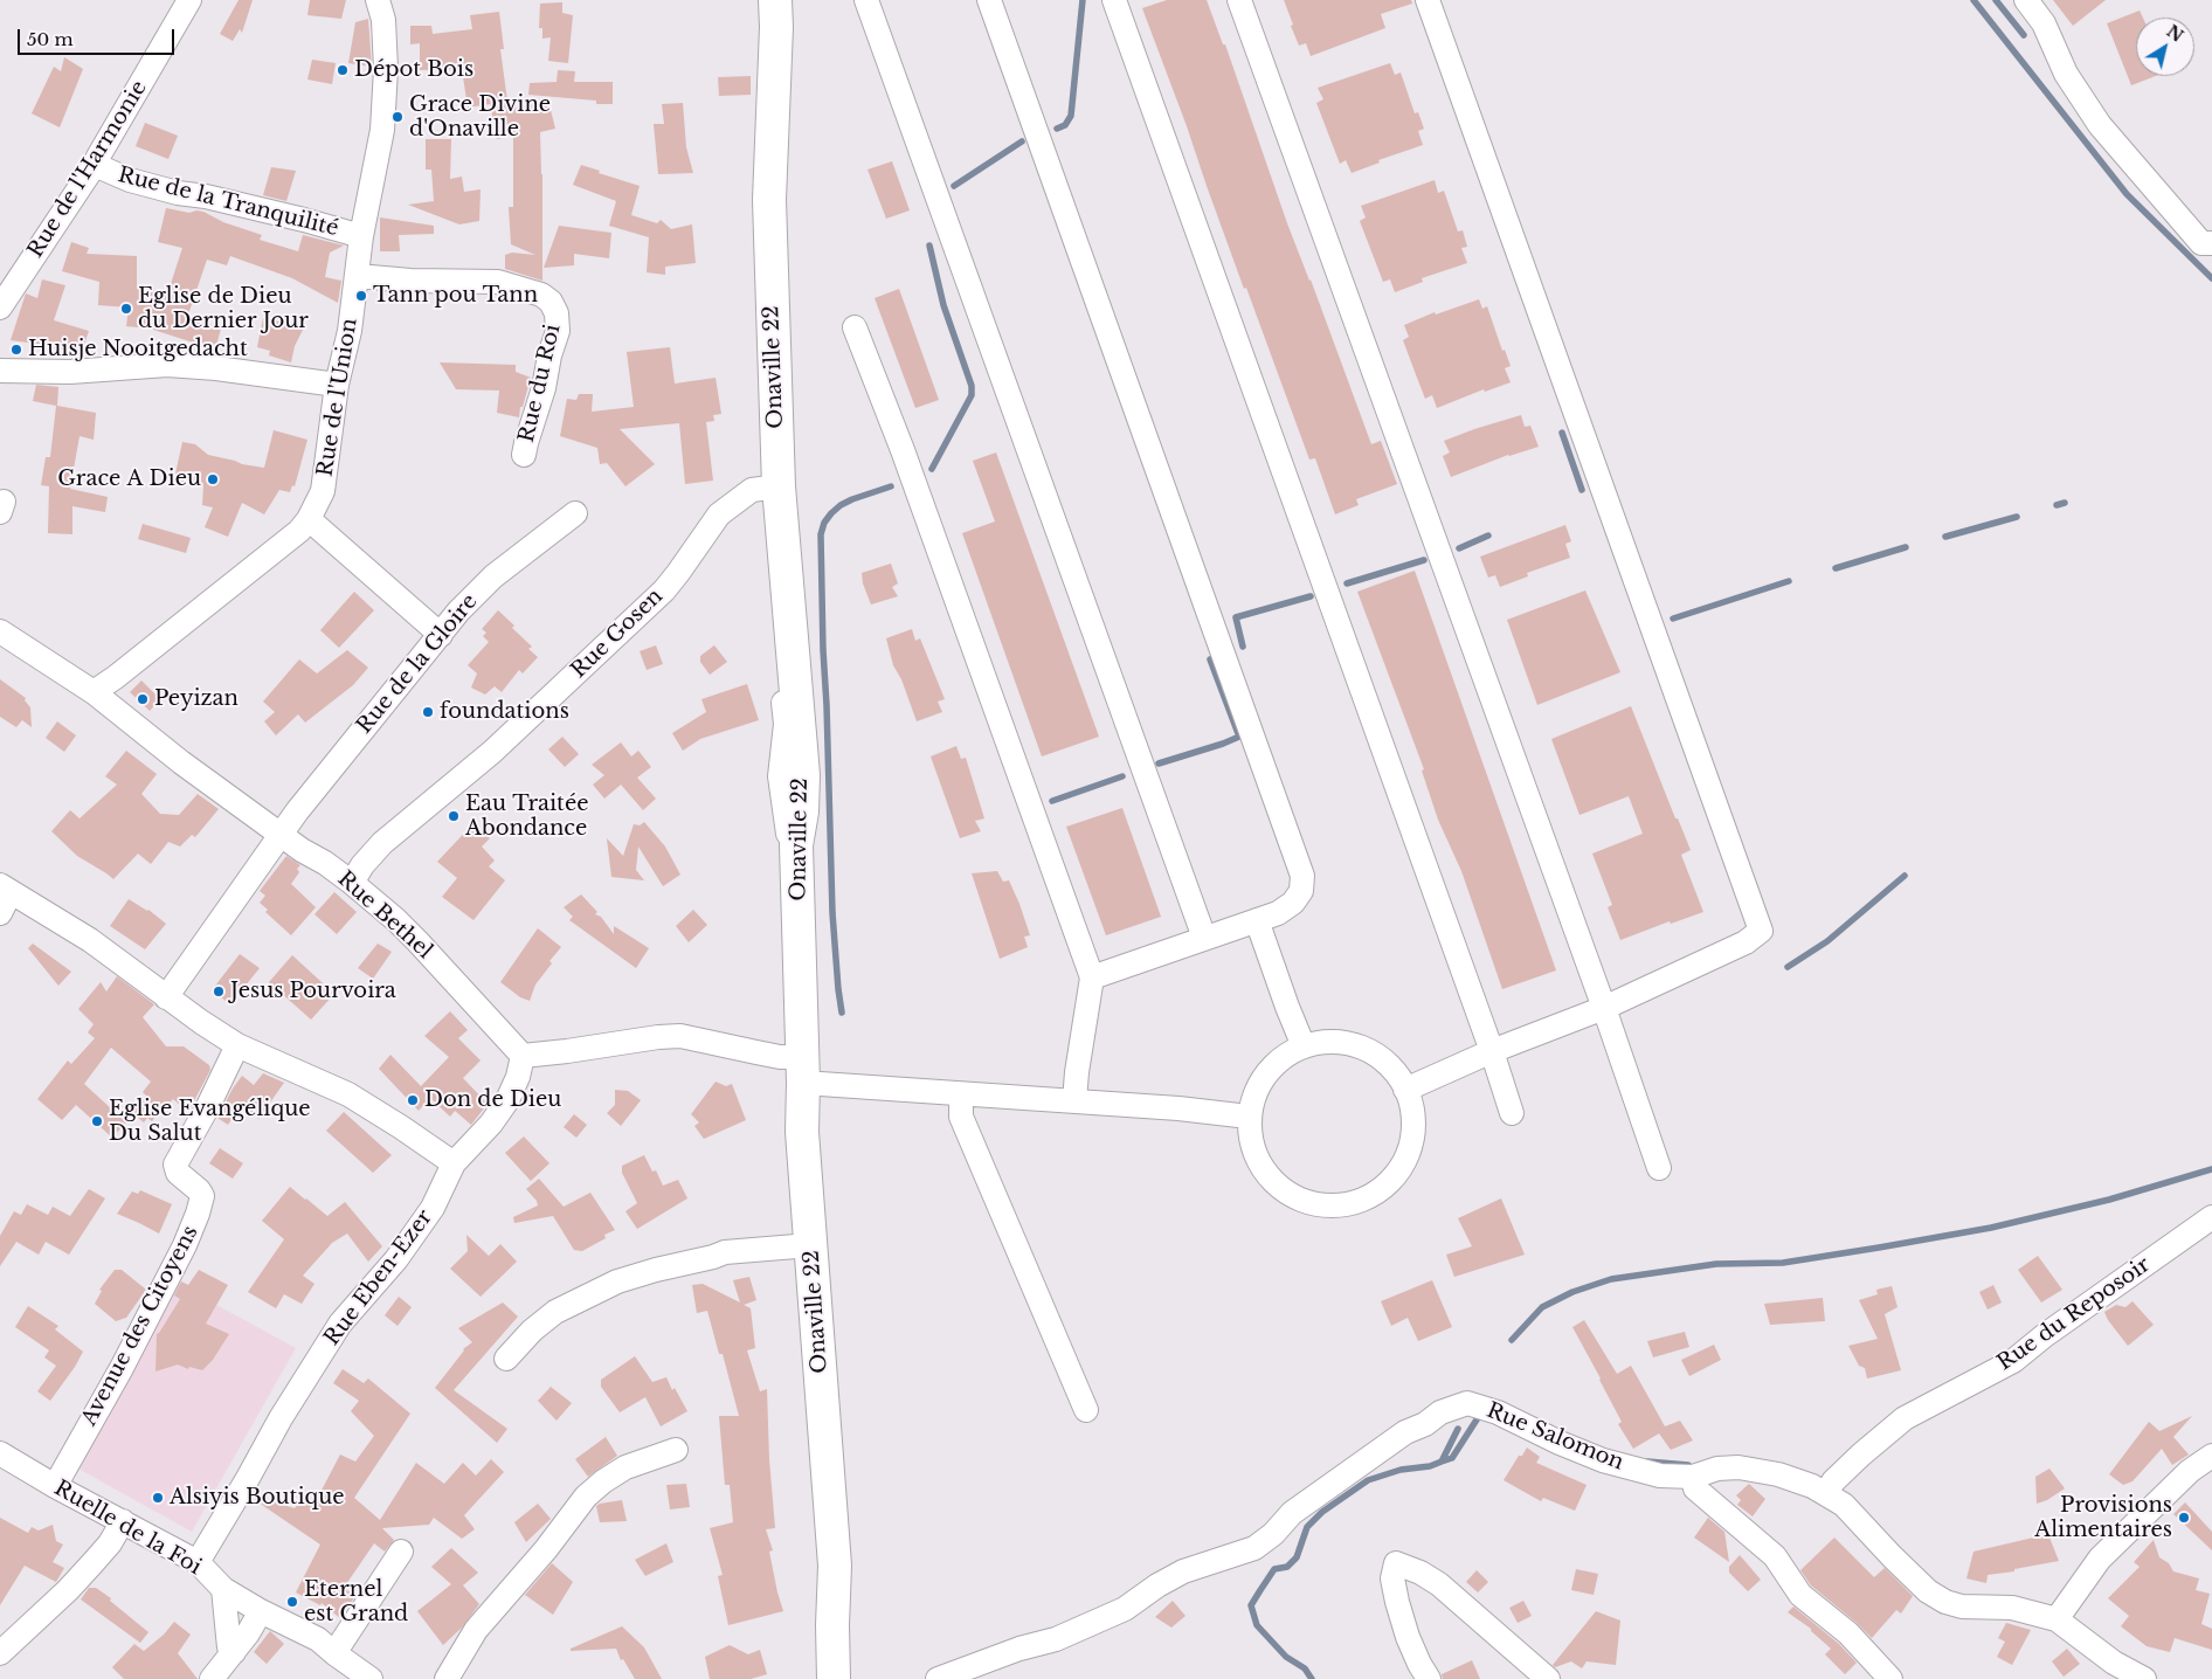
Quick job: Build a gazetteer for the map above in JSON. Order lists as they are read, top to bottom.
{
  "streets": {
    "street": [
      "Rue de l'Harmonie",
      "Rue de la Tranquilité",
      "Onaville 22",
      "Rue du Roi",
      "Rue de l'Union",
      "Rue Gosen",
      "Rue de la Gloire",
      "Rue Bethel",
      "Rue Eben-Ezer",
      "Rue du Reposoir",
      "Avenue des Citoyens",
      "Rue Salomon",
      "Ruelle de la Foi"
    ]
  },
  "crossings": [
    ["Rue de l'Harmonie", "Rue de la Tranquilité"],
    ["Rue de la Tranquilité", "Rue de l'Union"],
    ["Onaville 22", "Rue Gosen"],
    ["Rue du Roi", "Rue de l'Union"],
    ["Rue de l'Union", "Rue Bethel"],
    ["Rue Gosen", "Rue Bethel"],
    ["Rue de la Gloire", "Rue Bethel"],
    ["Rue Bethel", "Rue Eben-Ezer"],
    ["Rue Eben-Ezer", "Ruelle de la Foi"],
    ["Rue du Reposoir", "Rue Salomon"],
    ["Avenue des Citoyens", "Ruelle de la Foi"]
  ],
  "places": [
    "Dépot Bois",
    "Grace Divine d'Onaville",
    "Tann pou Tann",
    "Eglise de Dieu du Dernier Jour",
    "Huisje Nooitgedacht",
    "Grace A Dieu",
    "Peyizan",
    "foundations",
    "Eau Traitée Abondance",
    "Jesus Pourvoira",
    "Don de Dieu",
    "Eglise Evangélique Du Salut",
    "Alsiyis Boutique",
    "Provisions Alimentaires",
    "Eternel est Grand"
  ],
  "scale_bar": "50 m",
  "north": "top right"
}
